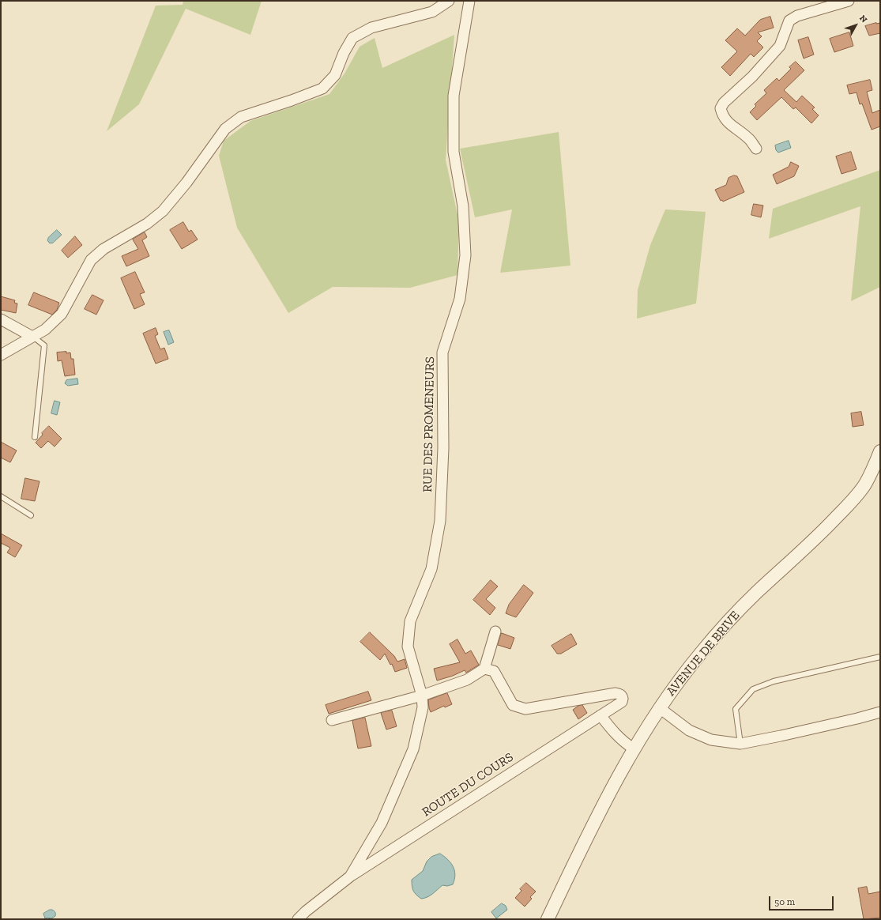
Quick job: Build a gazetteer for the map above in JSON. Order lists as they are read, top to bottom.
{
  "streets": {
    "street": ["RUE DES PROMENEURS", "AVENUE DE BRIVE", "ROUTE DU COURS"]
  },
  "crossings": [
    ["RUE DES PROMENEURS", "ROUTE DU COURS"]
  ],
  "scale_bar": "50 m",
  "north": "top right"
}
